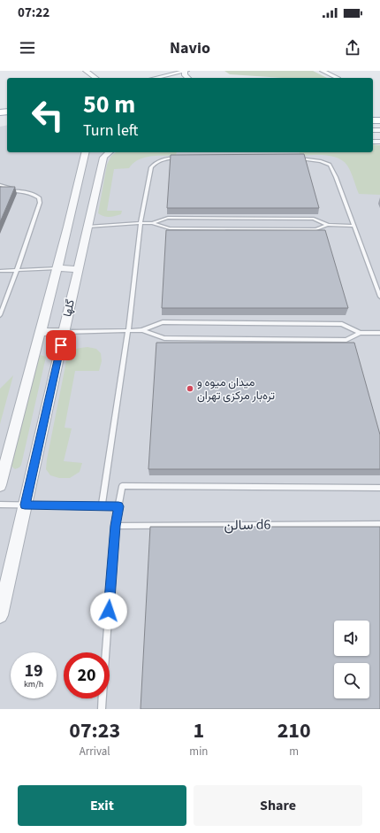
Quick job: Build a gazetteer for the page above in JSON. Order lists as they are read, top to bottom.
{
  "streets": {
    "street": ["گلها"],
    "lane": ["سالن d6"]
  },
  "places": ["میدان میوه و تره‌بار مرکزی تهران"],
  "page": {
    "status": "07:22",
    "header": "Navio",
    "turn": ["50 m", "Turn left"],
    "speed": "19 km/h",
    "limit": "20",
    "eta": [
      "07:23",
      "Arrival",
      "1",
      "min",
      "210",
      "m"
    ],
    "buttons": ["Exit", "Share"]
  }
}
